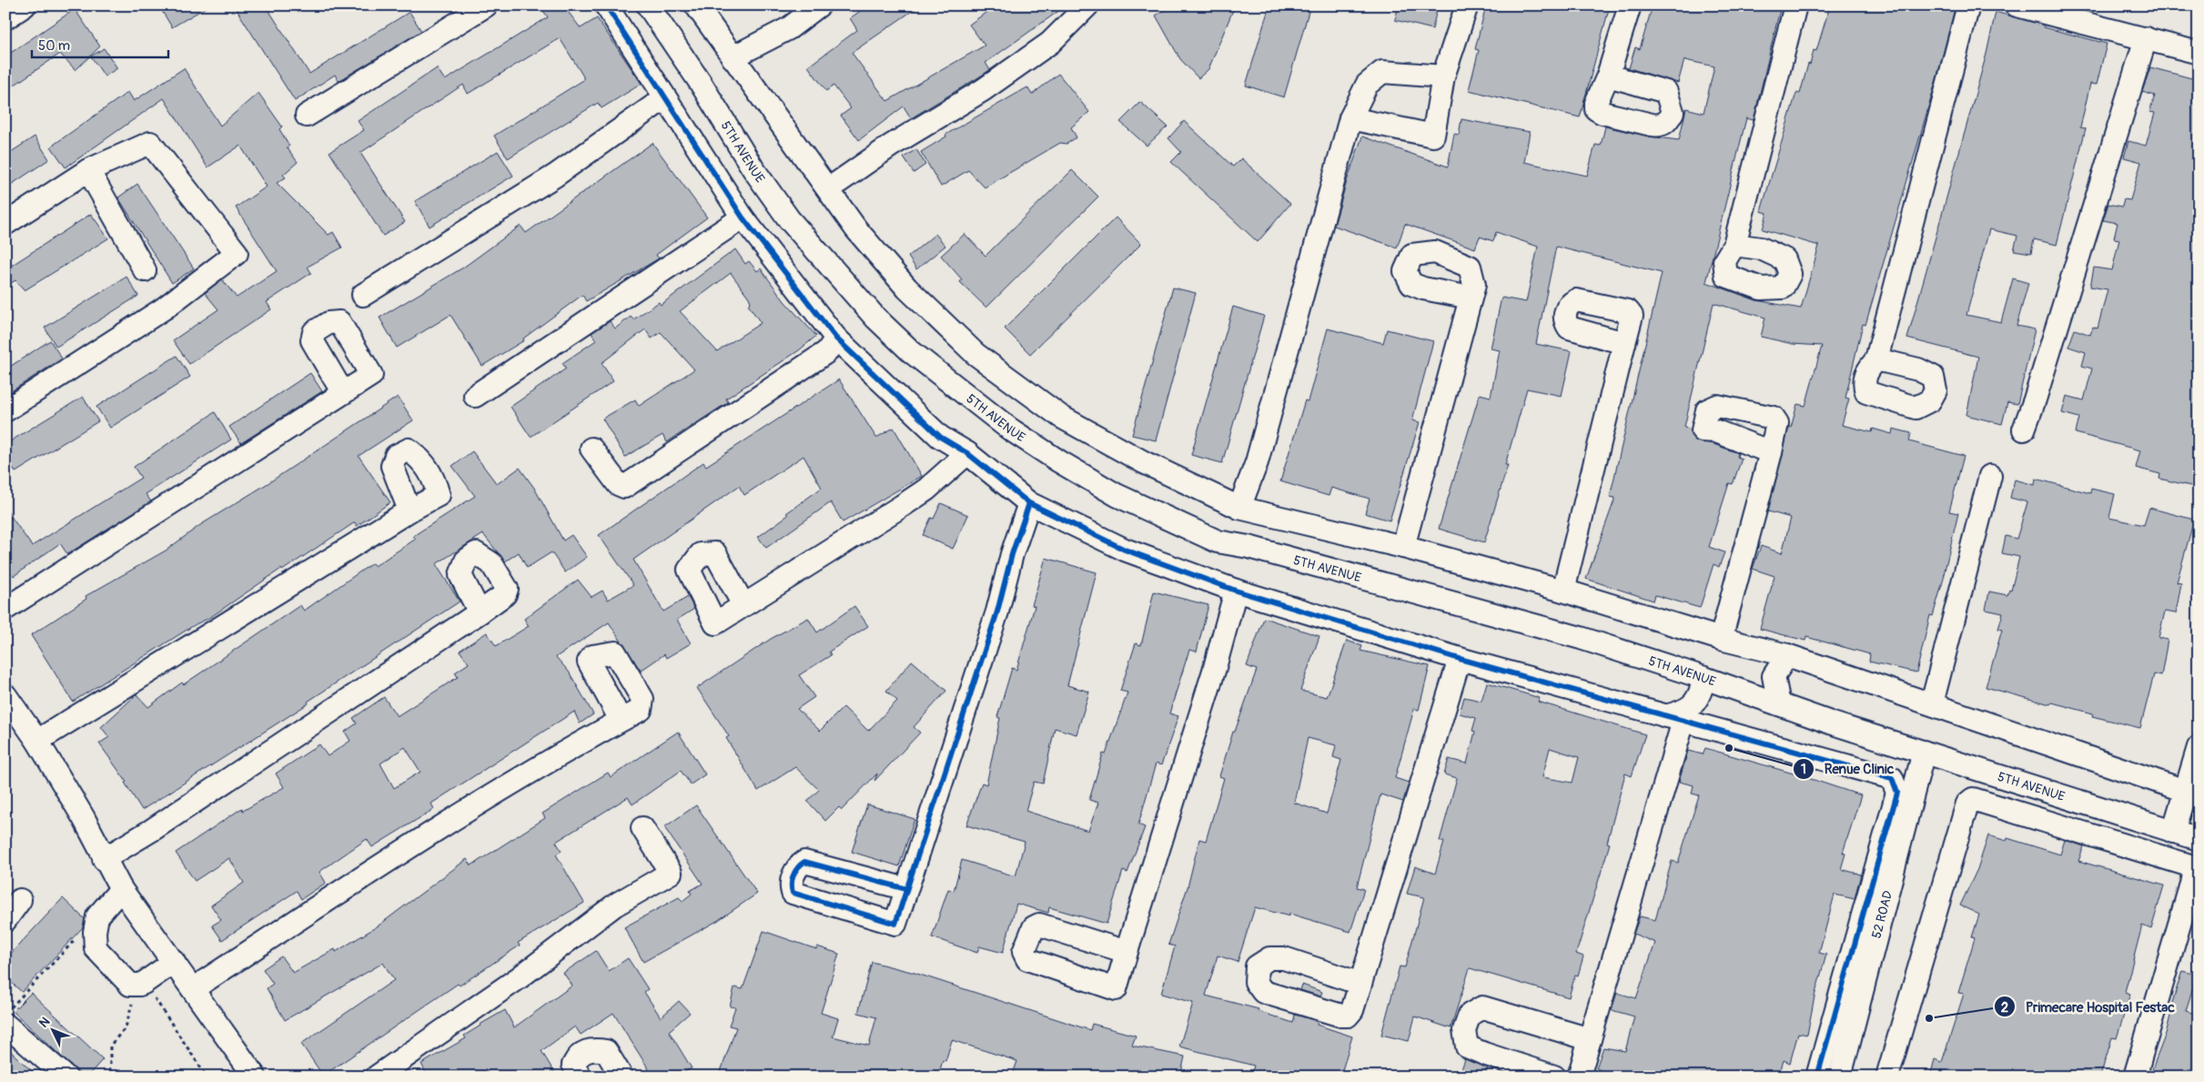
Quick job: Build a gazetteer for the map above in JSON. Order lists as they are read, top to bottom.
{
  "streets": {
    "street": ["5TH AVENUE", "52 ROAD"]
  },
  "crossings": [
    ["5TH AVENUE", "52 ROAD"]
  ],
  "places": ["Renue Clinic", "Primecare Hospital Festac"],
  "scale_bar": "50 m",
  "north": "top left"
}
